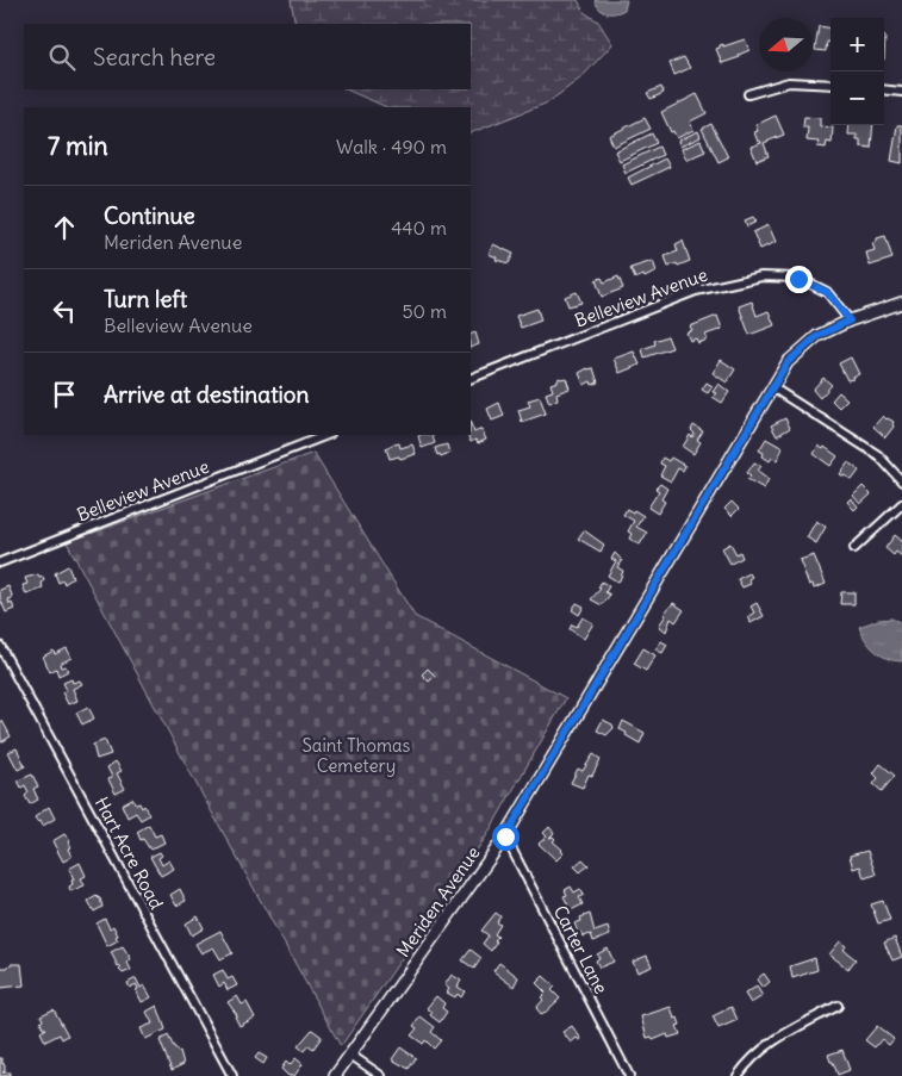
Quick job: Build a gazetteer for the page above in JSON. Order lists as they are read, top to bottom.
{
  "streets": {
    "main road": ["Meriden Avenue"],
    "street": ["Belleview Avenue", "Hart Acre Road", "Carter Lane"]
  },
  "crossings": [
    ["Belleview Avenue", "Meriden Avenue"],
    ["Meriden Avenue", "Carter Lane"]
  ],
  "parks": ["Saint Thomas Cemetery"],
  "north": "left",
  "page": {
    "map_buttons": ["+", "−"],
    "search": "Search here",
    "heading": ["7 min", "Walk · 490 m"],
    "list": [
      ["Continue", "Meriden Avenue", "440 m"],
      ["Turn left", "Belleview Avenue", "50 m"],
      "Arrive at destination"
    ]
  }
}
